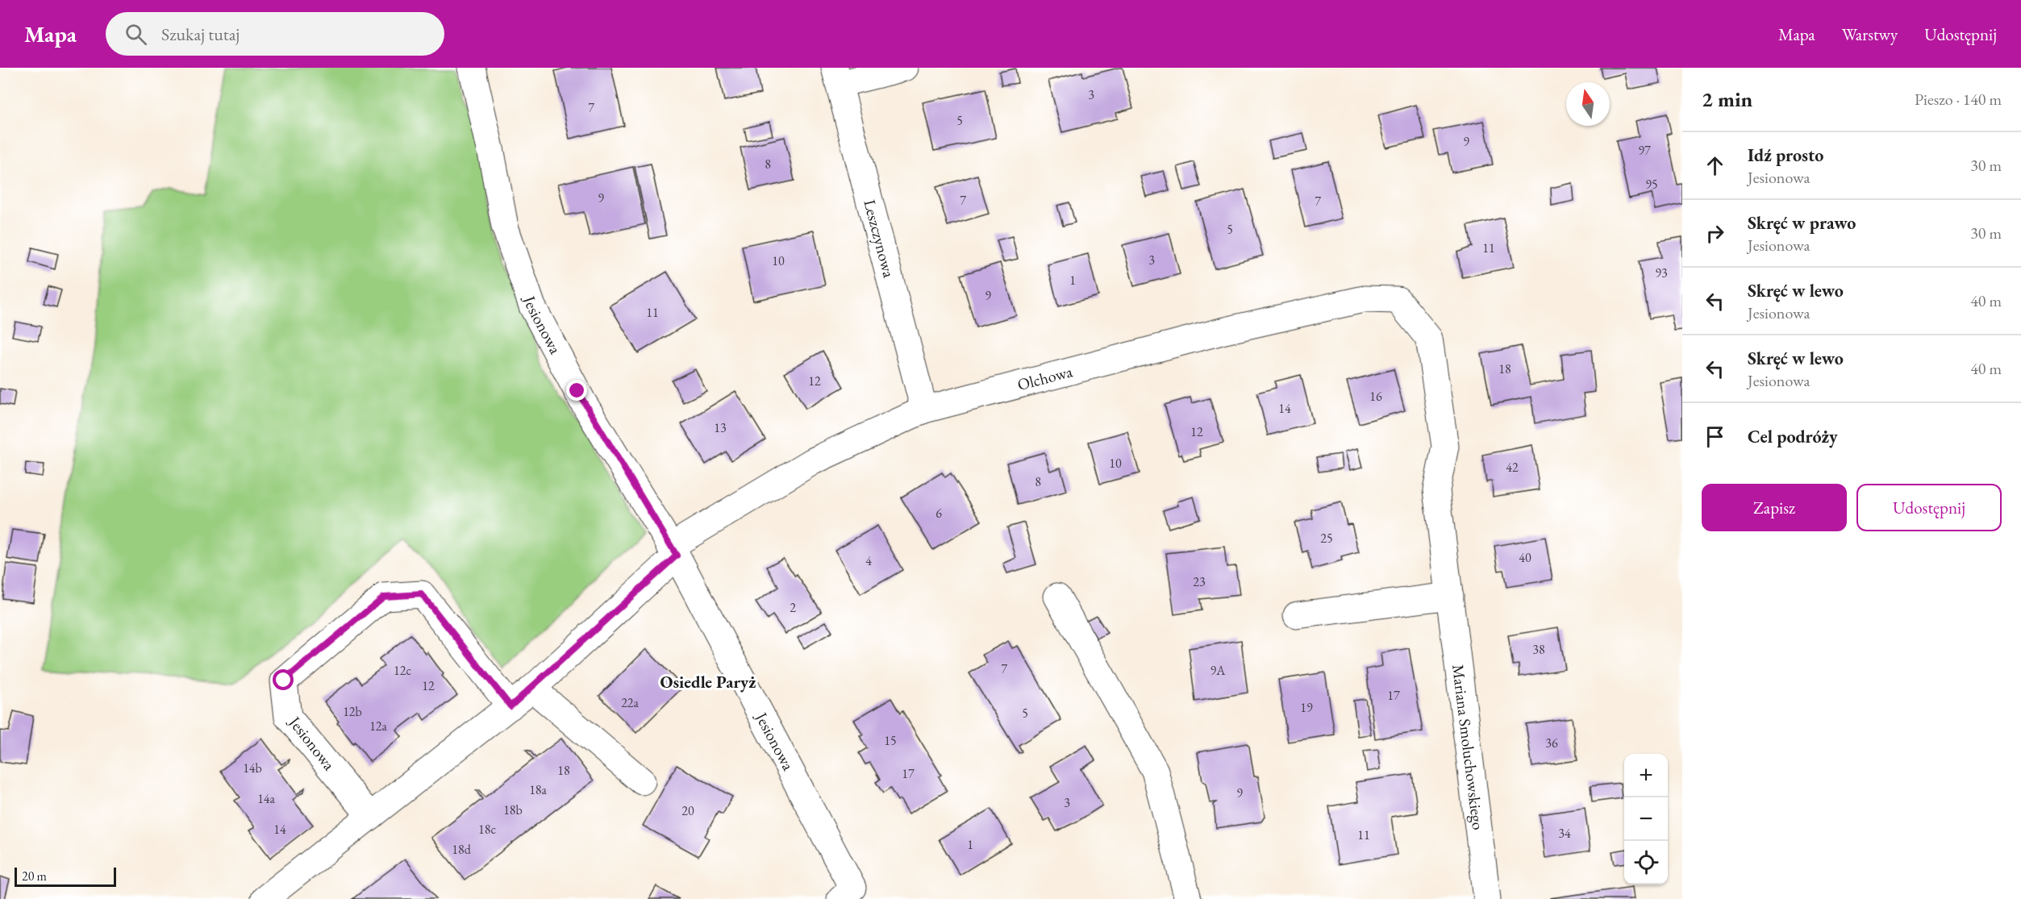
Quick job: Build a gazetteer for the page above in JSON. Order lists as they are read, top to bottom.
{
  "streets": {
    "street": [
      "Leszczynowa",
      "Jesionowa",
      "Olchowa",
      "Mariana Smoluchowskiego"
    ]
  },
  "crossings": [
    ["Leszczynowa", "Olchowa"],
    ["Jesionowa", "Olchowa"],
    ["Olchowa", "Mariana Smoluchowskiego"]
  ],
  "districts": ["Osiedle Paryż"],
  "house_numbers": [
    "3",
    "7",
    "5",
    "9",
    "97",
    "8",
    "95",
    "9",
    "7",
    "7",
    "5",
    "11",
    "3",
    "10",
    "93",
    "1",
    "9",
    "11",
    "18",
    "12",
    "16",
    "14",
    "13",
    "12",
    "10",
    "42",
    "8",
    "6",
    "25",
    "40",
    "4",
    "23",
    "2",
    "38",
    "7",
    "12c",
    "9A",
    "12",
    "17",
    "22a",
    "19",
    "12b",
    "5",
    "12a",
    "15",
    "36",
    "14b",
    "18",
    "17",
    "18a",
    "9",
    "14a",
    "3",
    "18b",
    "20",
    "14",
    "18c",
    "34",
    "11",
    "1",
    "18d"
  ],
  "scale_bar": "20 m",
  "north": "top",
  "page": {
    "header": "Mapa",
    "search": "Szukaj tutaj",
    "nav": ["Mapa", "Warstwy", "Udostępnij"],
    "heading": ["2 min", "Pieszo · 140 m"],
    "list": [
      ["Idź prosto", "Jesionowa", "30 m"],
      ["Skręć w prawo", "Jesionowa", "30 m"],
      ["Skręć w lewo", "Jesionowa", "40 m"],
      ["Skręć w lewo", "Jesionowa", "40 m"],
      "Cel podróży"
    ],
    "buttons": ["Zapisz", "Udostępnij"],
    "map_buttons": ["+", "−"],
    "scale": "20 m"
  }
}
